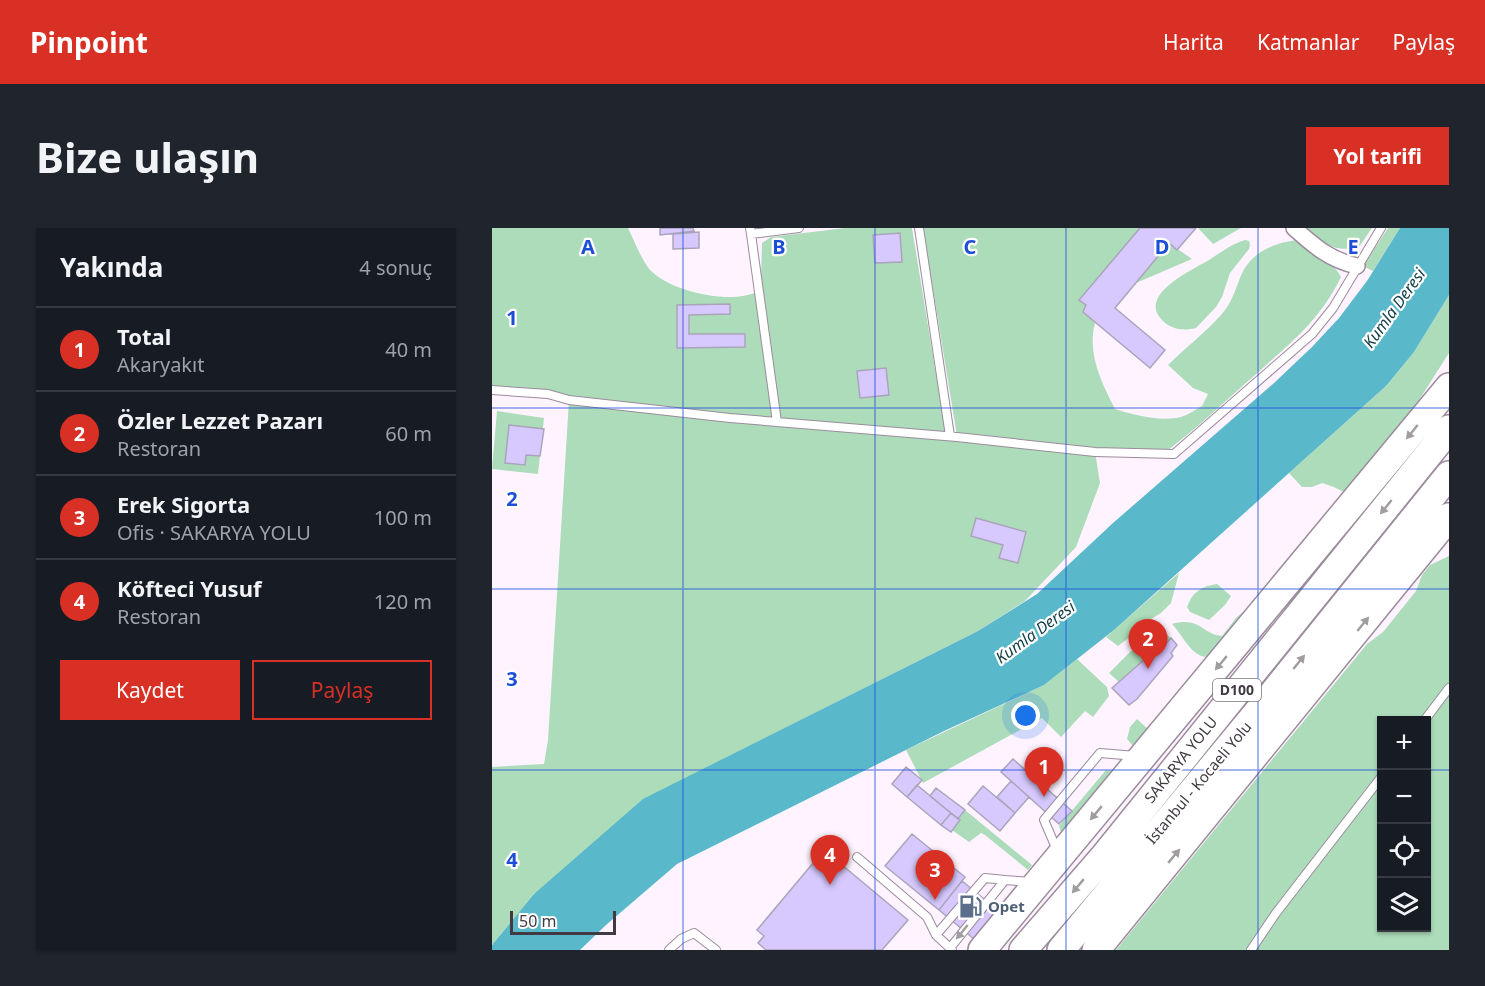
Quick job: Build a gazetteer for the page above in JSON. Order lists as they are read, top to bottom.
{
  "streets": {
    "highway": ["D100", "SAKARYA YOLU", "İstanbul - Kocaeli Yolu"]
  },
  "water": ["Kumla Deresi"],
  "places": {
    "fuel station": ["Opet"]
  },
  "scale_bar": "50 m",
  "page": {
    "header": "Pinpoint",
    "nav": ["Harita", "Katmanlar", "Paylaş"],
    "buttons": [
      "Yol tarifi",
      ["Kaydet", "Paylaş"]
    ],
    "title": "Bize ulaşın",
    "heading": ["Yakında", "4 sonuç"],
    "list": [
      {
        "mark": "1",
        "name": "Total",
        "note": "Akaryakıt",
        "value": "40 m"
      },
      {
        "mark": "2",
        "name": "Özler Lezzet Pazarı",
        "note": "Restoran",
        "value": "60 m"
      },
      {
        "mark": "3",
        "name": "Erek Sigorta",
        "note": "Ofis · SAKARYA YOLU",
        "value": "100 m"
      },
      {
        "mark": "4",
        "name": "Köfteci Yusuf",
        "note": "Restoran",
        "value": "120 m"
      }
    ],
    "pins": [
      "2",
      "1",
      "4",
      "3"
    ],
    "map_buttons": ["+", "−"],
    "scale": "50 m"
  },
  "grid": {
    "columns": [
      "A",
      "B",
      "C",
      "D",
      "E"
    ],
    "rows": [
      "1",
      "2",
      "3",
      "4"
    ]
  }
}
